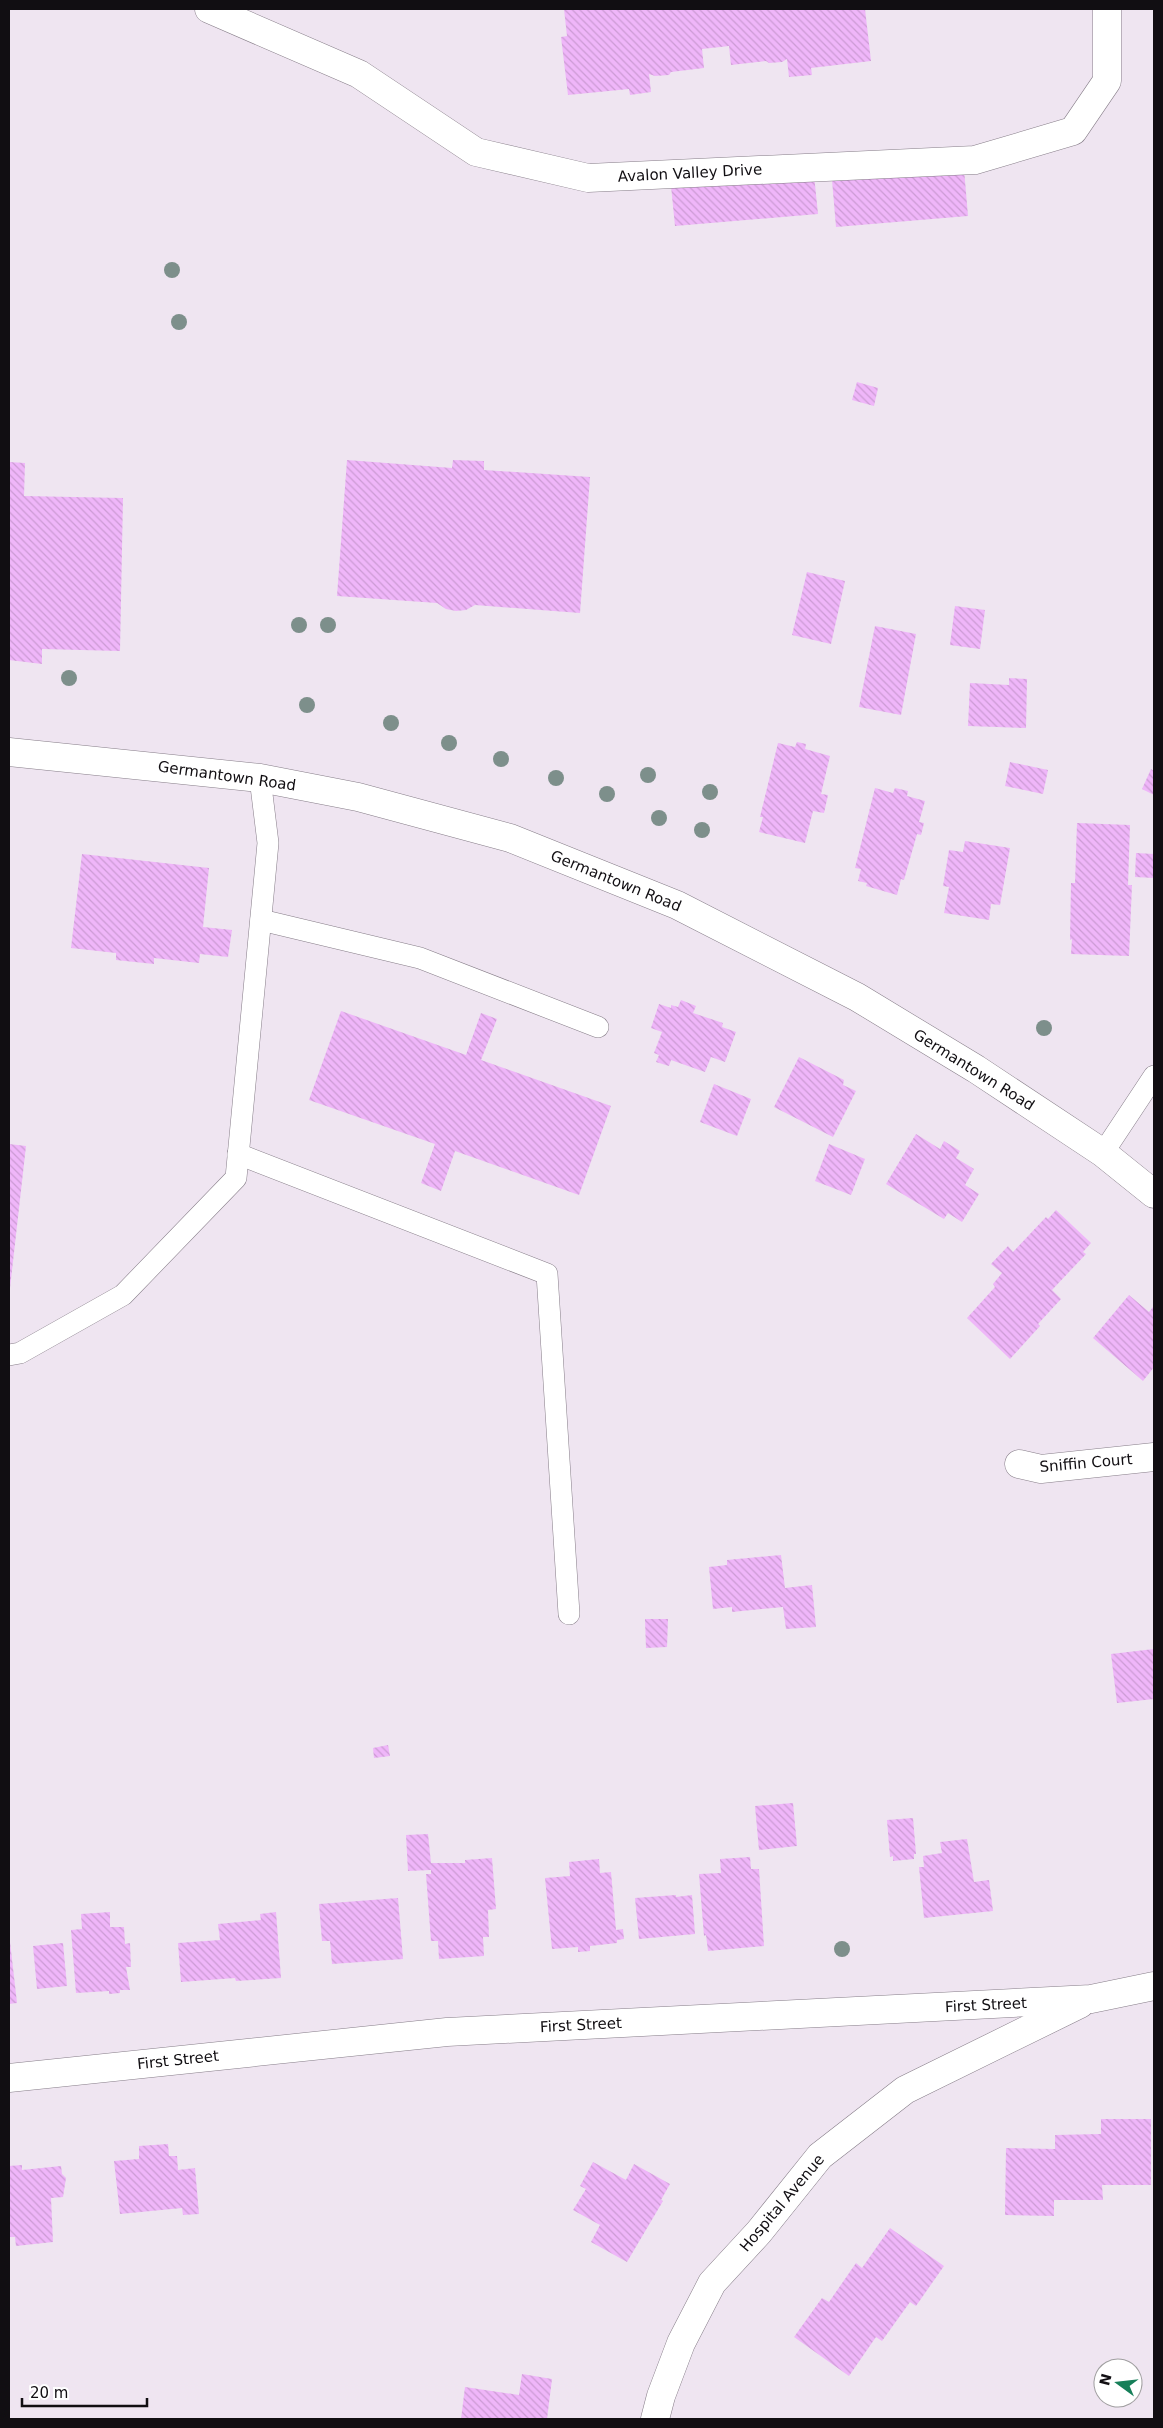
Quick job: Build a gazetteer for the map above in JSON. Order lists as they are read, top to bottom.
{
  "streets": {
    "street": [
      "Avalon Valley Drive",
      "Germantown Road",
      "Sniffin Court",
      "First Street",
      "Hospital Avenue"
    ]
  },
  "crossings": [
    ["First Street", "Hospital Avenue"]
  ],
  "scale_bar": "20 m",
  "north": "left"
}
